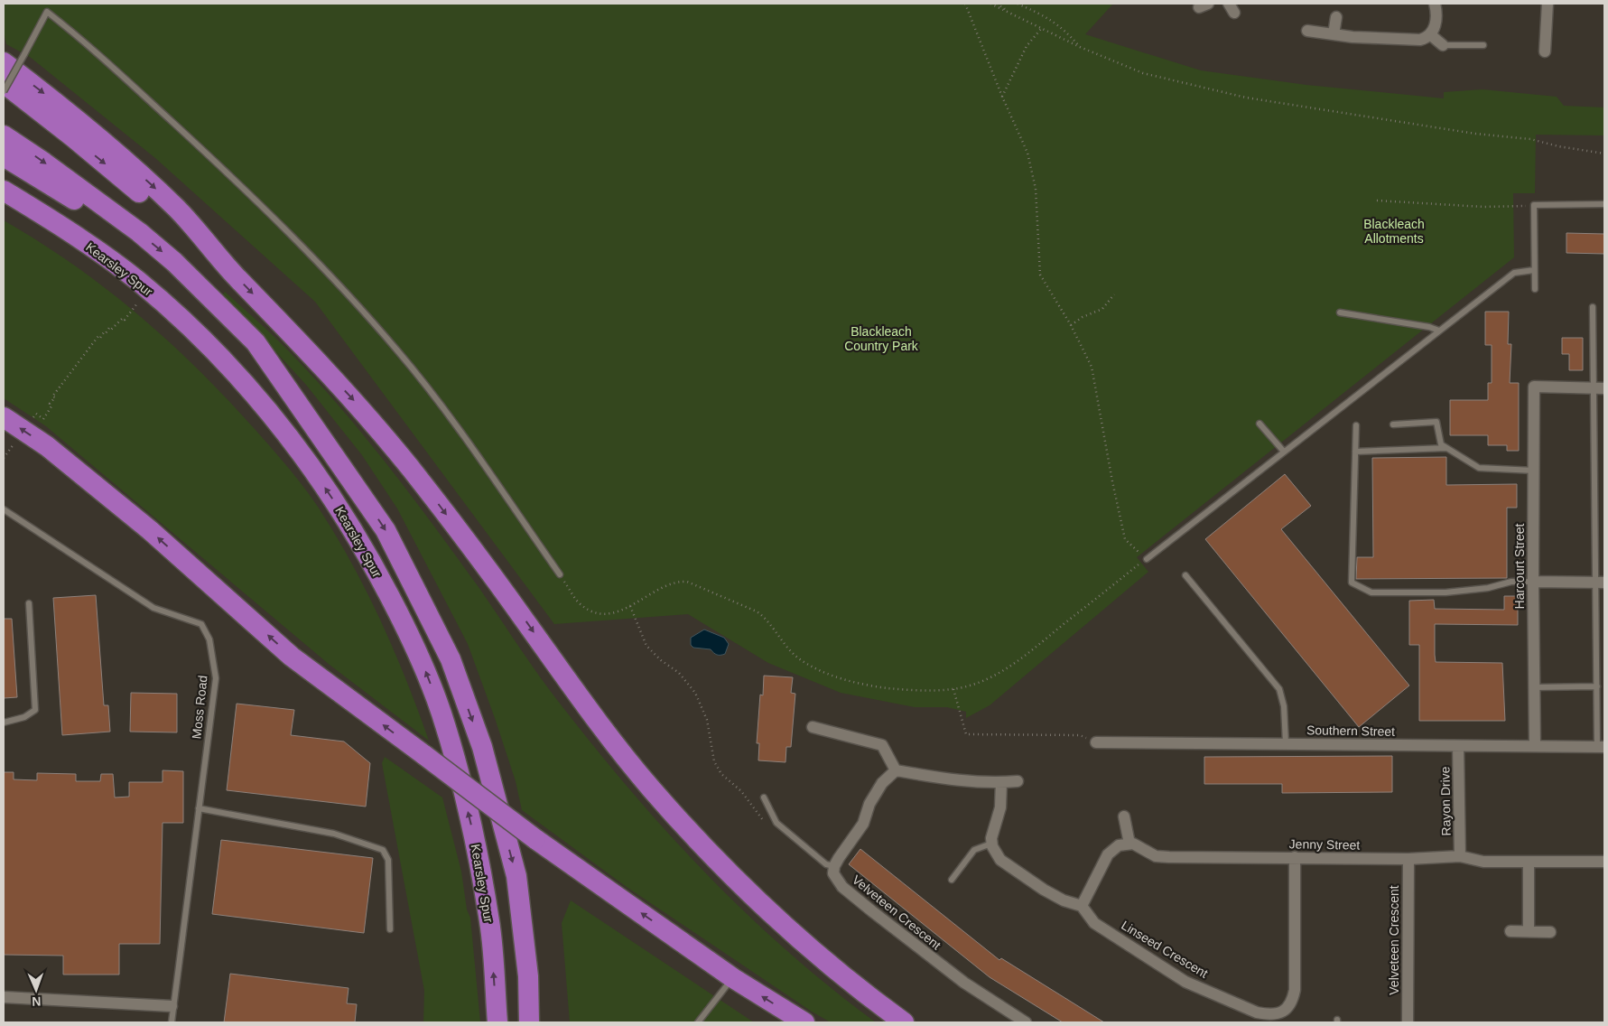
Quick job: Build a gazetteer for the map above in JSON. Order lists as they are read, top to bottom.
{
  "streets": {
    "highway": ["Kearsley Spur"],
    "street": [
      "Harcourt Street",
      "Southern Street",
      "Rayon Drive",
      "Jenny Street",
      "Velveteen Crescent",
      "Linseed Crescent"
    ],
    "lane": ["Moss Road"]
  },
  "crossings": [
    ["Harcourt Street", "Southern Street"],
    ["Southern Street", "Rayon Drive"],
    ["Rayon Drive", "Jenny Street"],
    ["Jenny Street", "Velveteen Crescent"],
    ["Jenny Street", "Linseed Crescent"]
  ],
  "parks": ["Blackleach Allotments", "Blackleach Country Park"],
  "north": "bottom"
}
